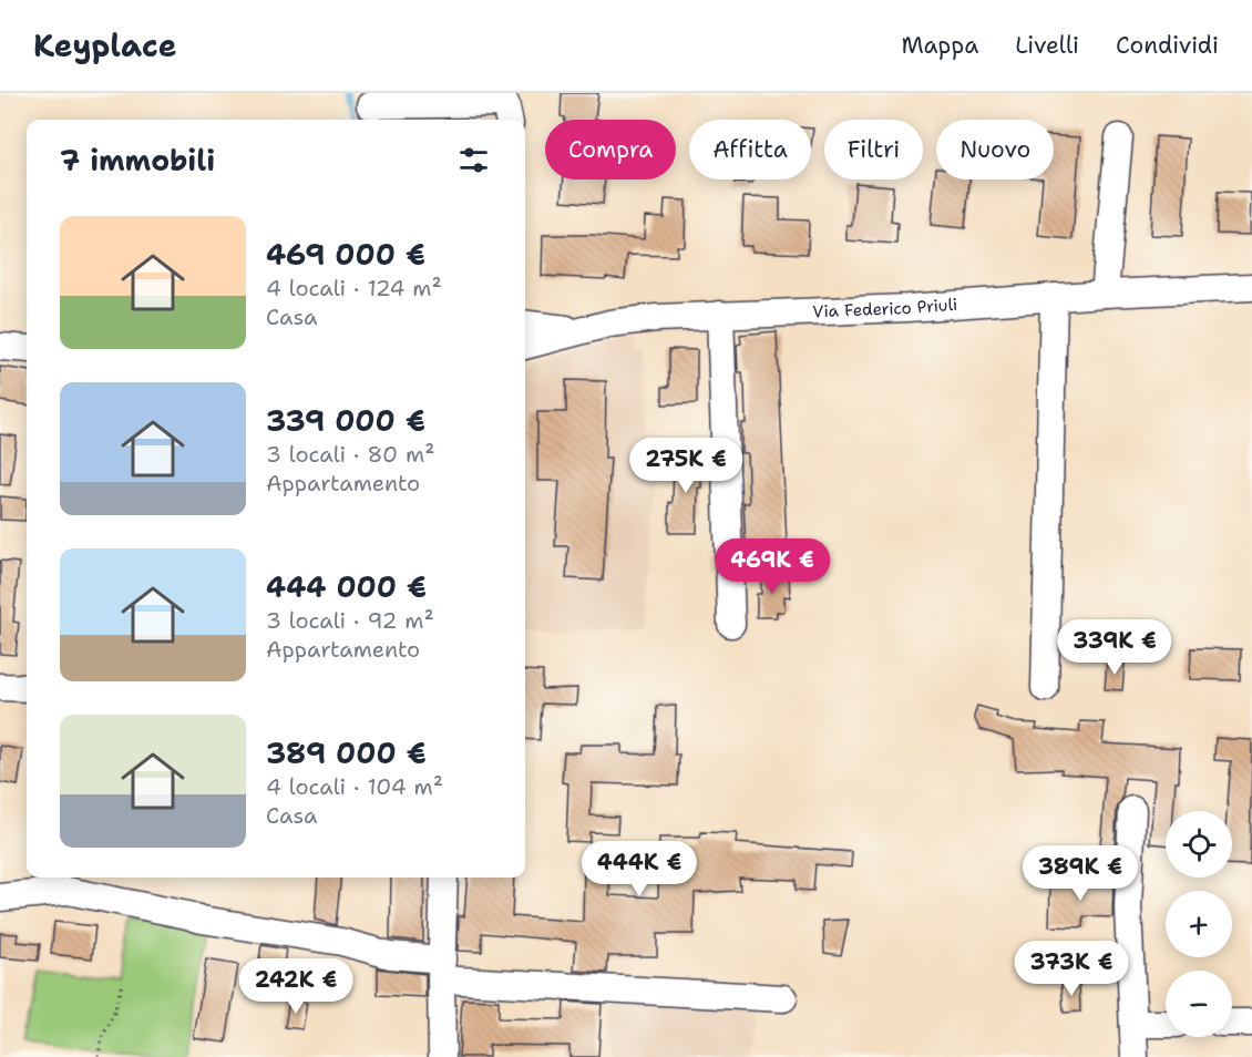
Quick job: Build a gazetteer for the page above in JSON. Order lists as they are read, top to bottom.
{
  "streets": {
    "street": ["Via Federico Priuli"]
  },
  "page": {
    "header": "Keyplace",
    "nav": ["Mappa", "Livelli", "Condividi"],
    "chip": [
      "Compra",
      "Affitta",
      "Filtri",
      "Nuovo"
    ],
    "heading": "7 immobili",
    "list": [
      {
        "name": "469 000 €",
        "note": "4 locali · 124 m² · Casa"
      },
      {
        "name": "339 000 €",
        "note": "3 locali · 80 m² · Appartamento"
      },
      {
        "name": "444 000 €",
        "note": "3 locali · 92 m² · Appartamento"
      },
      {
        "name": "389 000 €",
        "note": "4 locali · 104 m² · Casa"
      }
    ],
    "price": [
      "275K €",
      "469K €",
      "339K €",
      "444K €",
      "389K €",
      "373K €",
      "242K €"
    ],
    "map_buttons": ["+", "−"]
  }
}
